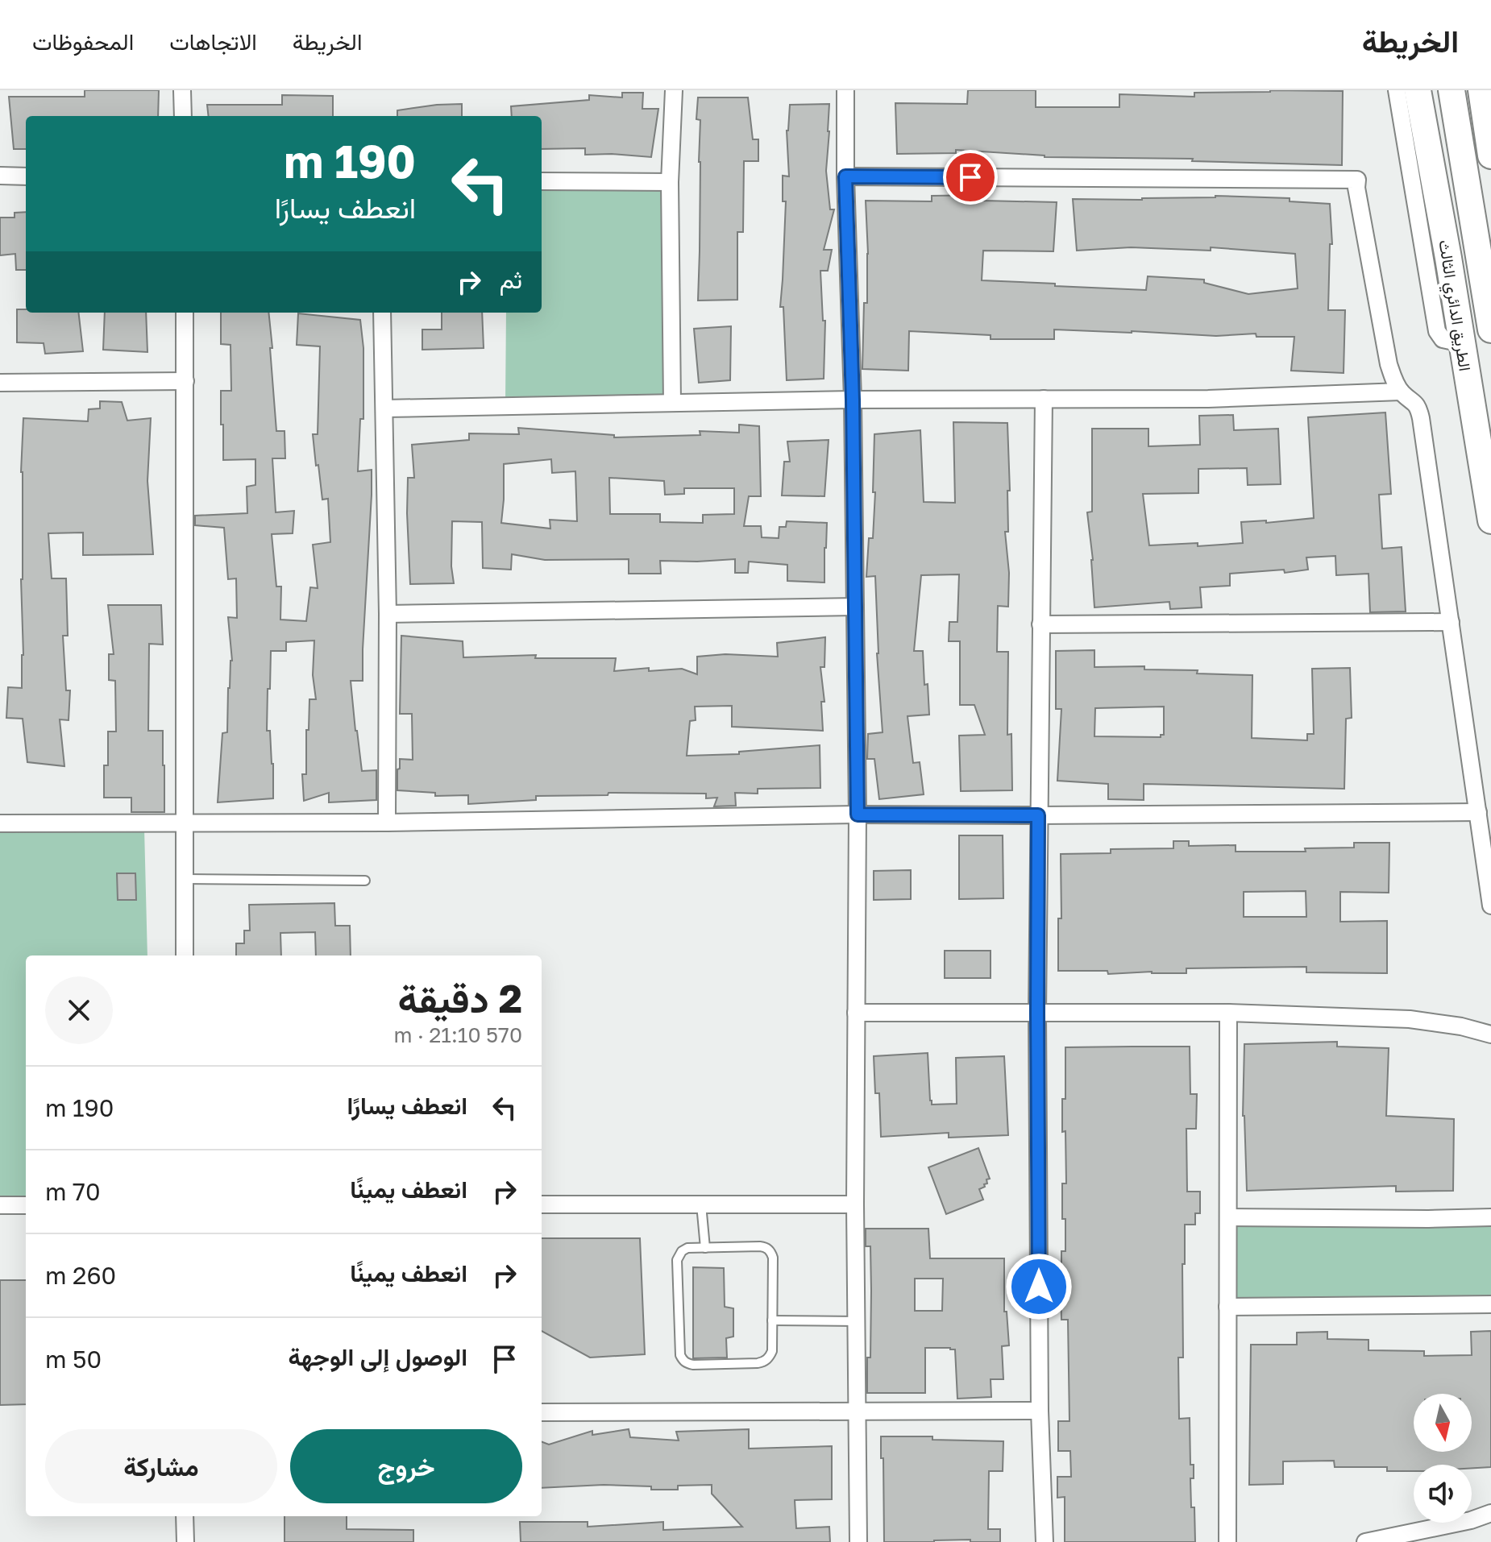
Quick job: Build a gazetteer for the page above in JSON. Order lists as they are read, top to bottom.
{
  "streets": {
    "highway": ["الطريق الدائري الثالث"]
  },
  "north": "bottom",
  "page": {
    "header": "الخريطة",
    "nav": ["الخريطة", "الاتجاهات", "المحفوظات"],
    "turn": ["190 m", "انعطف يسارًا"],
    "then": "ثم",
    "heading": ["2 دقيقة", "570 m · 21:10"],
    "list": [
      {
        "name": "انعطف يسارًا",
        "value": "190 m"
      },
      {
        "name": "انعطف يمينًا",
        "value": "70 m"
      },
      {
        "name": "انعطف يمينًا",
        "value": "260 m"
      },
      {
        "name": "الوصول إلى الوجهة",
        "value": "50 m"
      }
    ],
    "buttons": ["خروج", "مشاركة"]
  }
}
